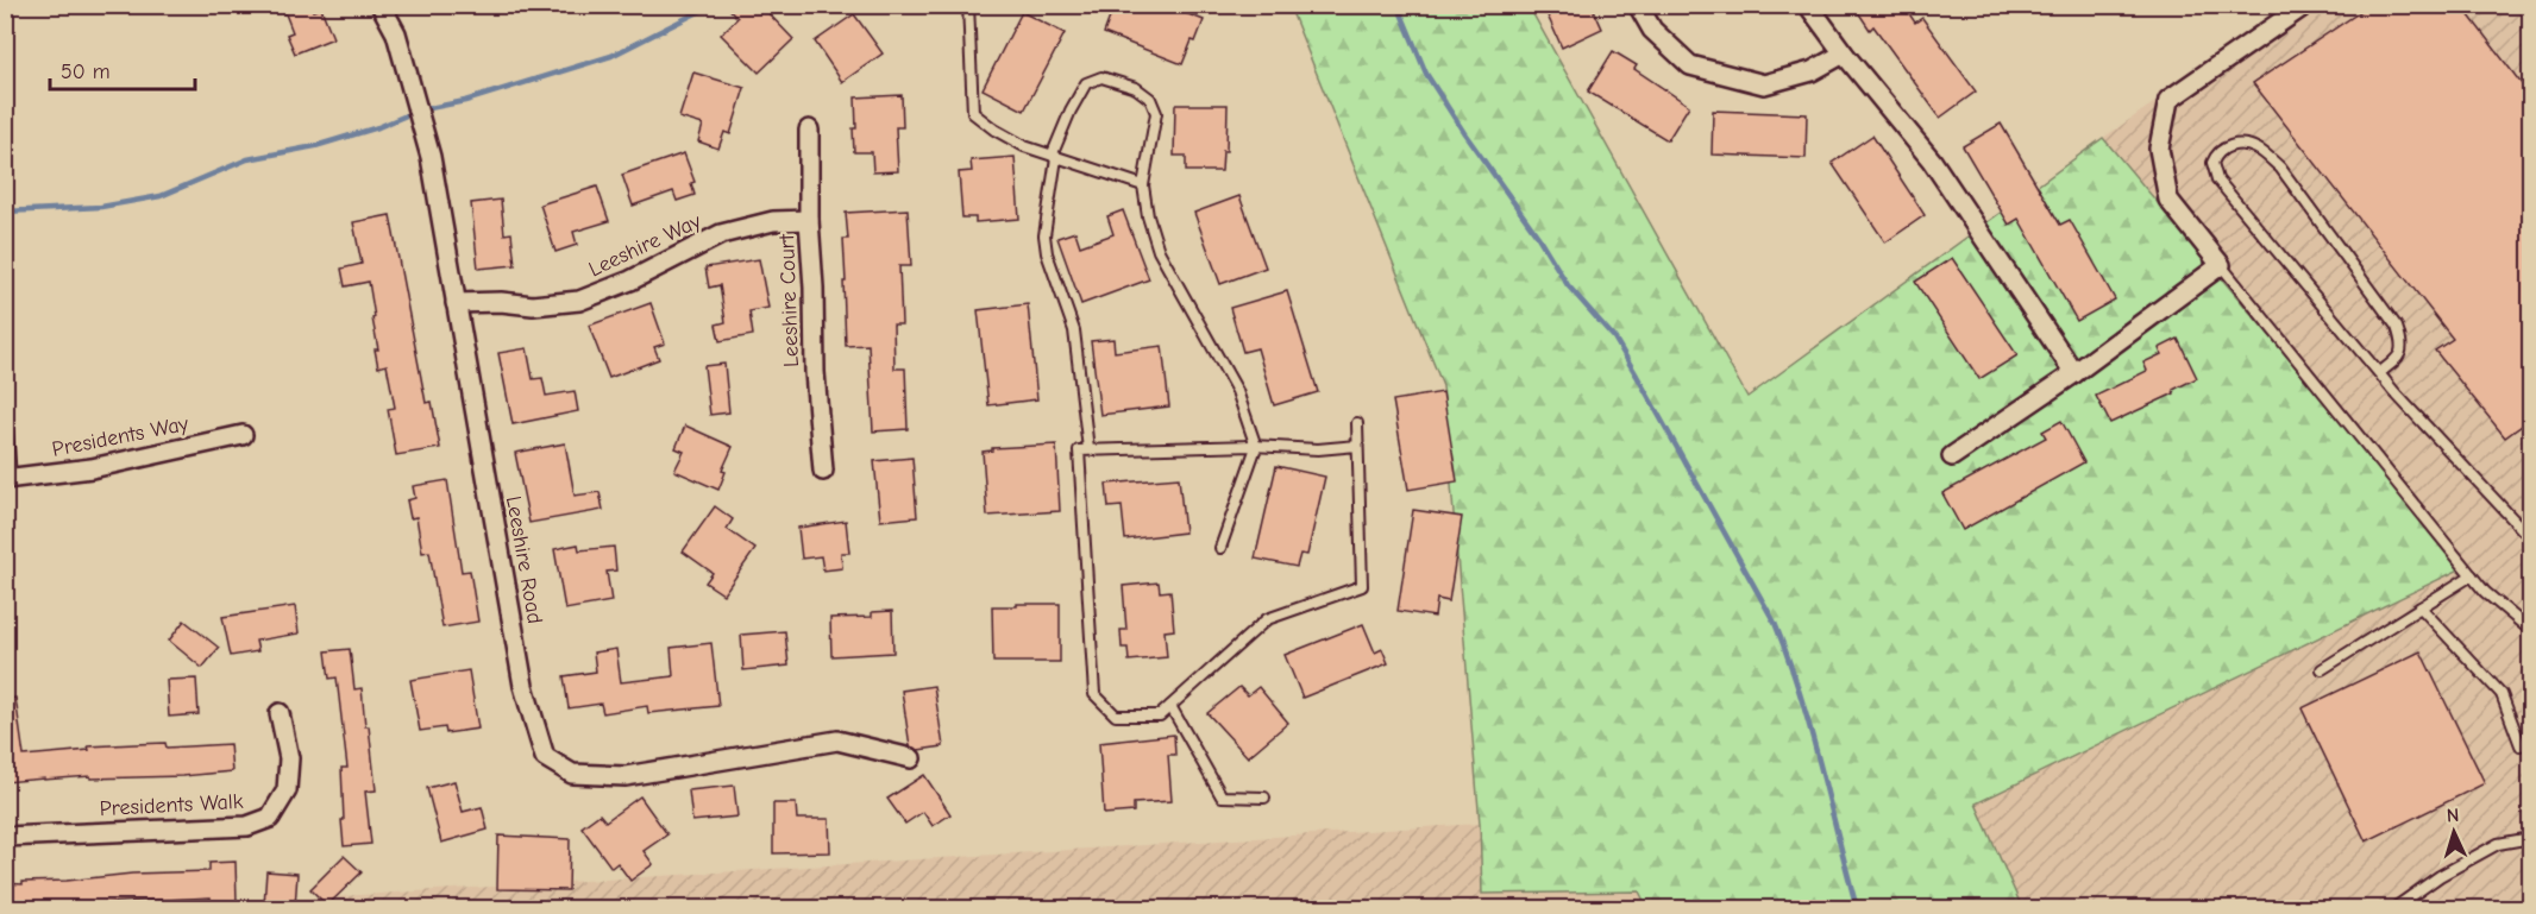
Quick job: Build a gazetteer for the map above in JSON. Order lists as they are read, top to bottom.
{
  "streets": {
    "street": [
      "Leeshire Way",
      "Leeshire Court",
      "Presidents Way",
      "Leeshire Road",
      "Presidents Walk"
    ]
  },
  "crossings": [
    ["Leeshire Way", "Leeshire Court"],
    ["Leeshire Way", "Leeshire Road"]
  ],
  "scale_bar": "50 m",
  "north": "top"
}
